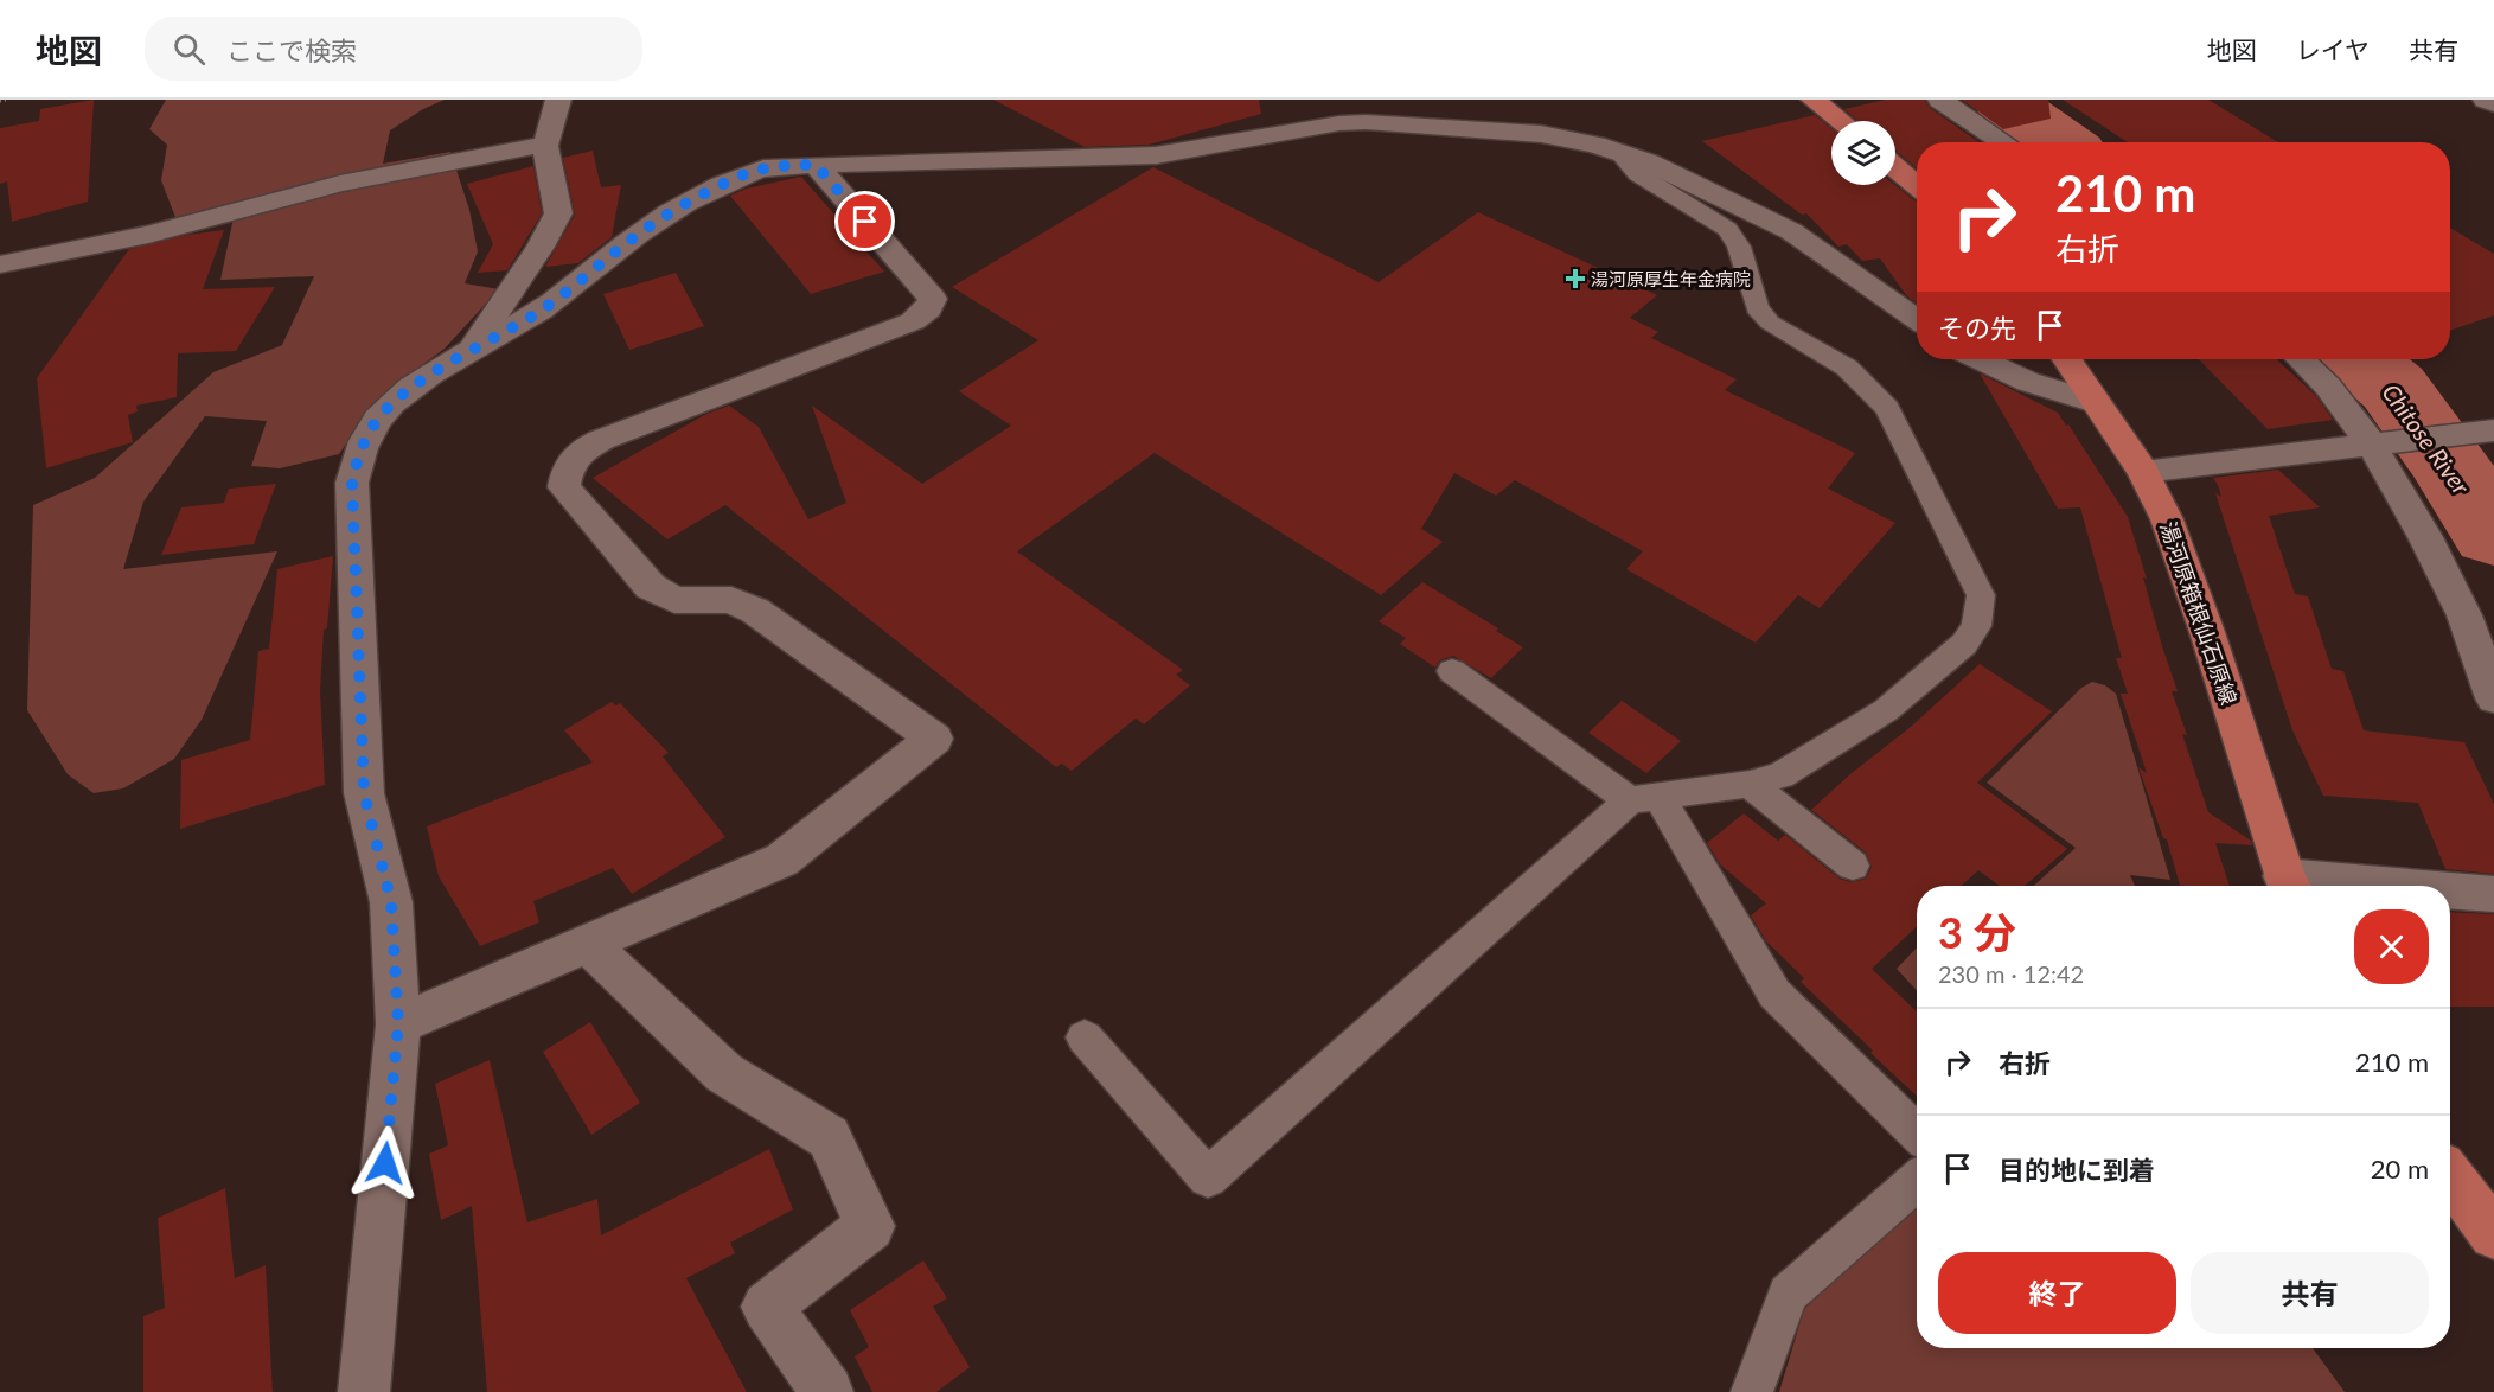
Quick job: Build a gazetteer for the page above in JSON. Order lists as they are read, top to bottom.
{
  "streets": {
    "main road": ["湯河原箱根仙石原線"]
  },
  "water": ["Chitose River"],
  "places": {
    "health": ["湯河原厚生年金病院"]
  },
  "page": {
    "header": "地図",
    "search": "ここで検索",
    "nav": ["地図", "レイヤ", "共有"],
    "turn": ["210 m", "右折"],
    "then": "その先",
    "heading": ["3 分", "230 m · 12:42"],
    "list": [
      {
        "name": "右折",
        "value": "210 m"
      },
      {
        "name": "目的地に到着",
        "value": "20 m"
      }
    ],
    "buttons": ["終了", "共有"]
  }
}
